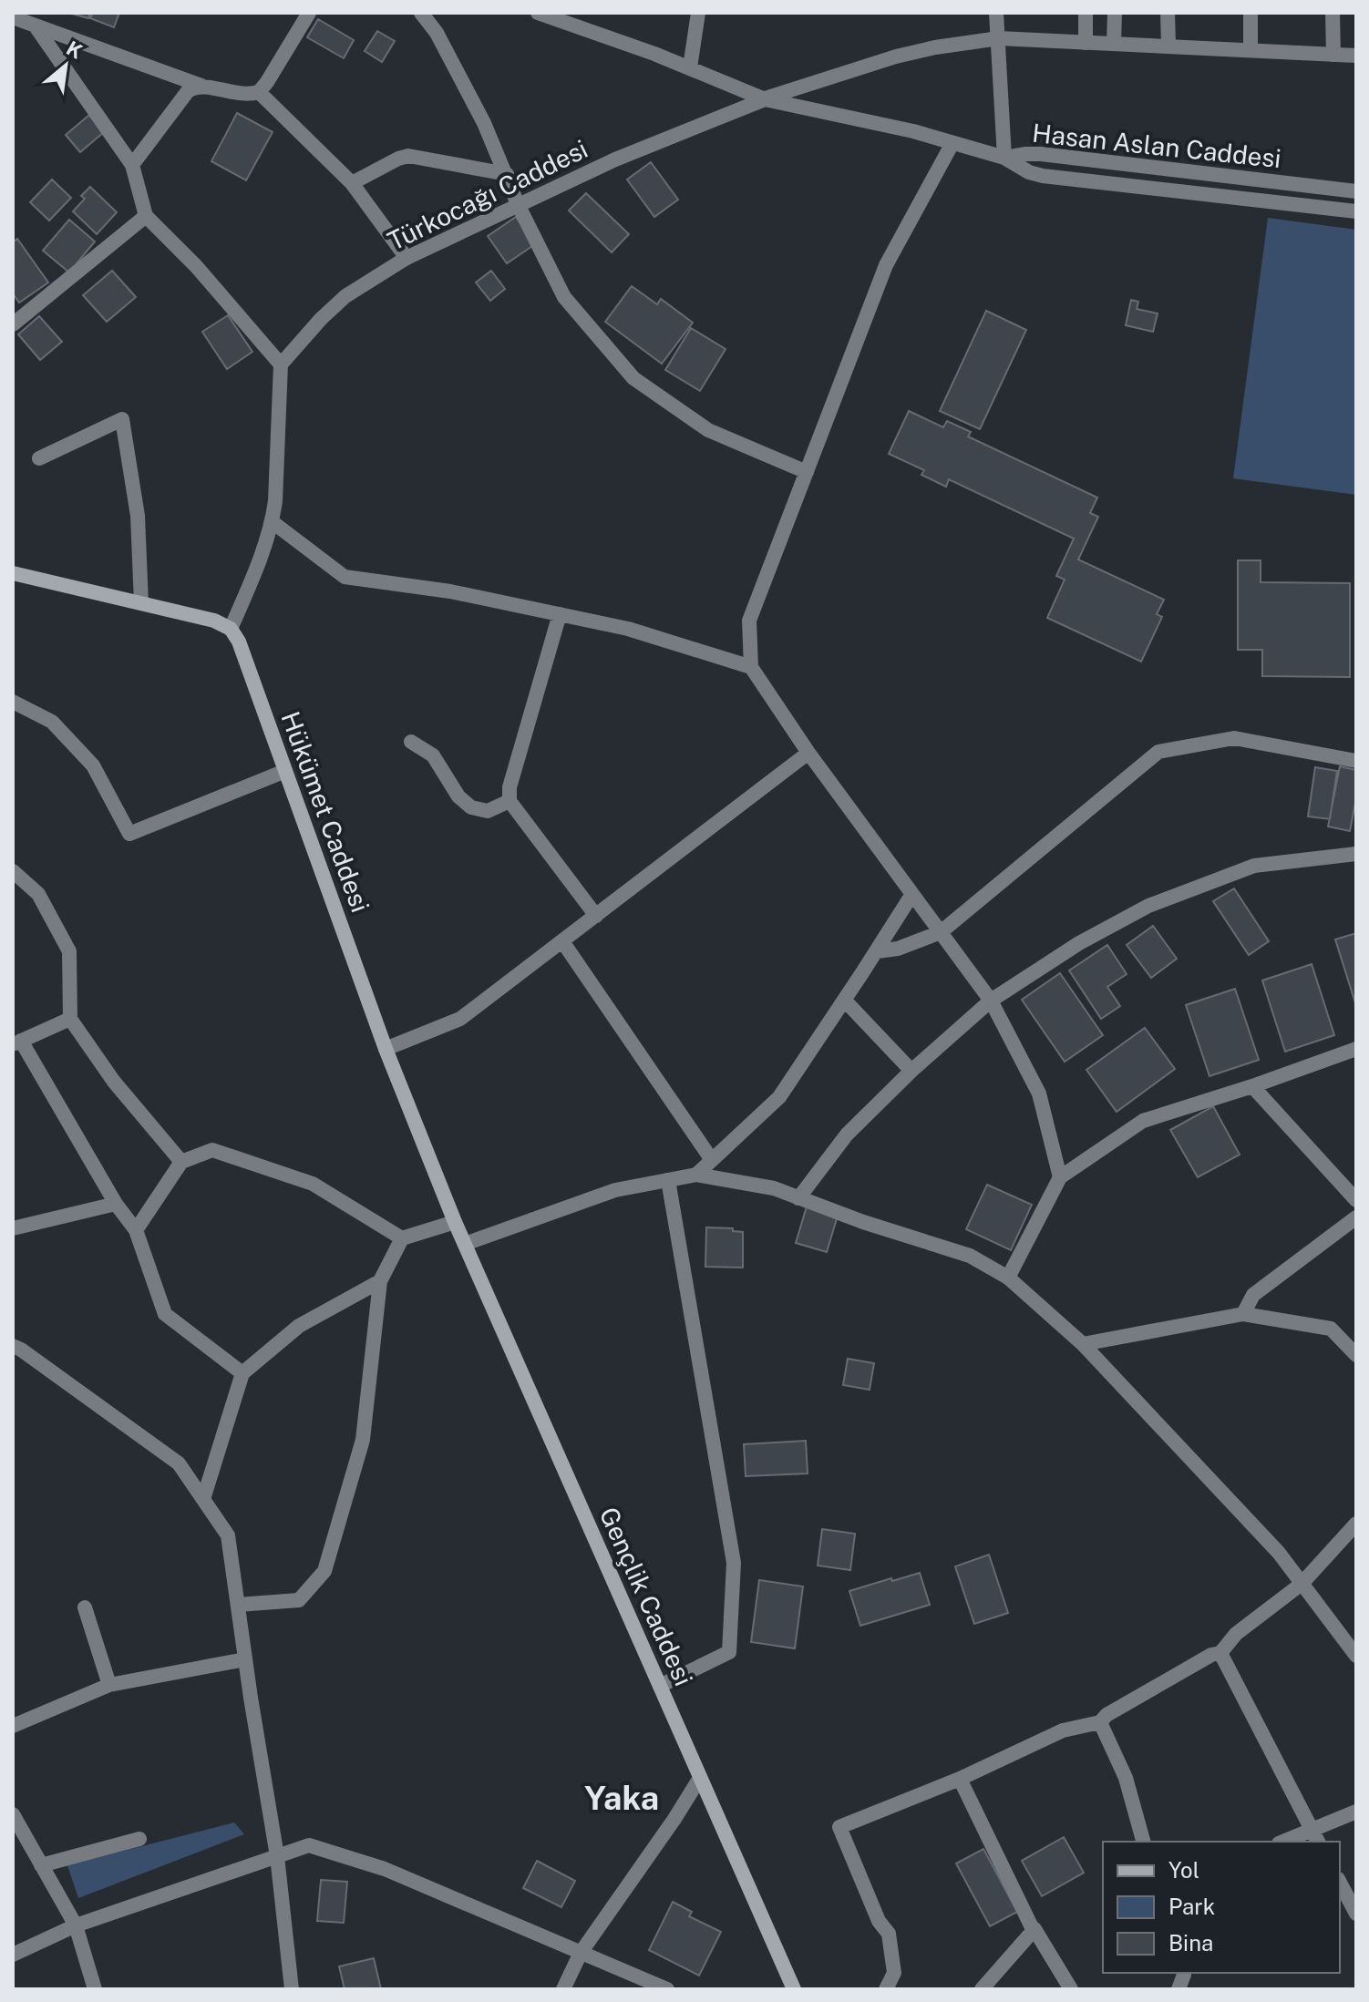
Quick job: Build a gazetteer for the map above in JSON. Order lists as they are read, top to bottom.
{
  "streets": {
    "main road": ["Hükümet Caddesi", "Gençlik Caddesi"],
    "street": ["Hasan Aslan Caddesi", "Türkocağı Caddesi"]
  },
  "crossings": [
    ["Hükümet Caddesi", "Gençlik Caddesi"]
  ],
  "districts": ["Yaka"],
  "legend": ["Yol", "Park", "Bina"],
  "north": "top right"
}
